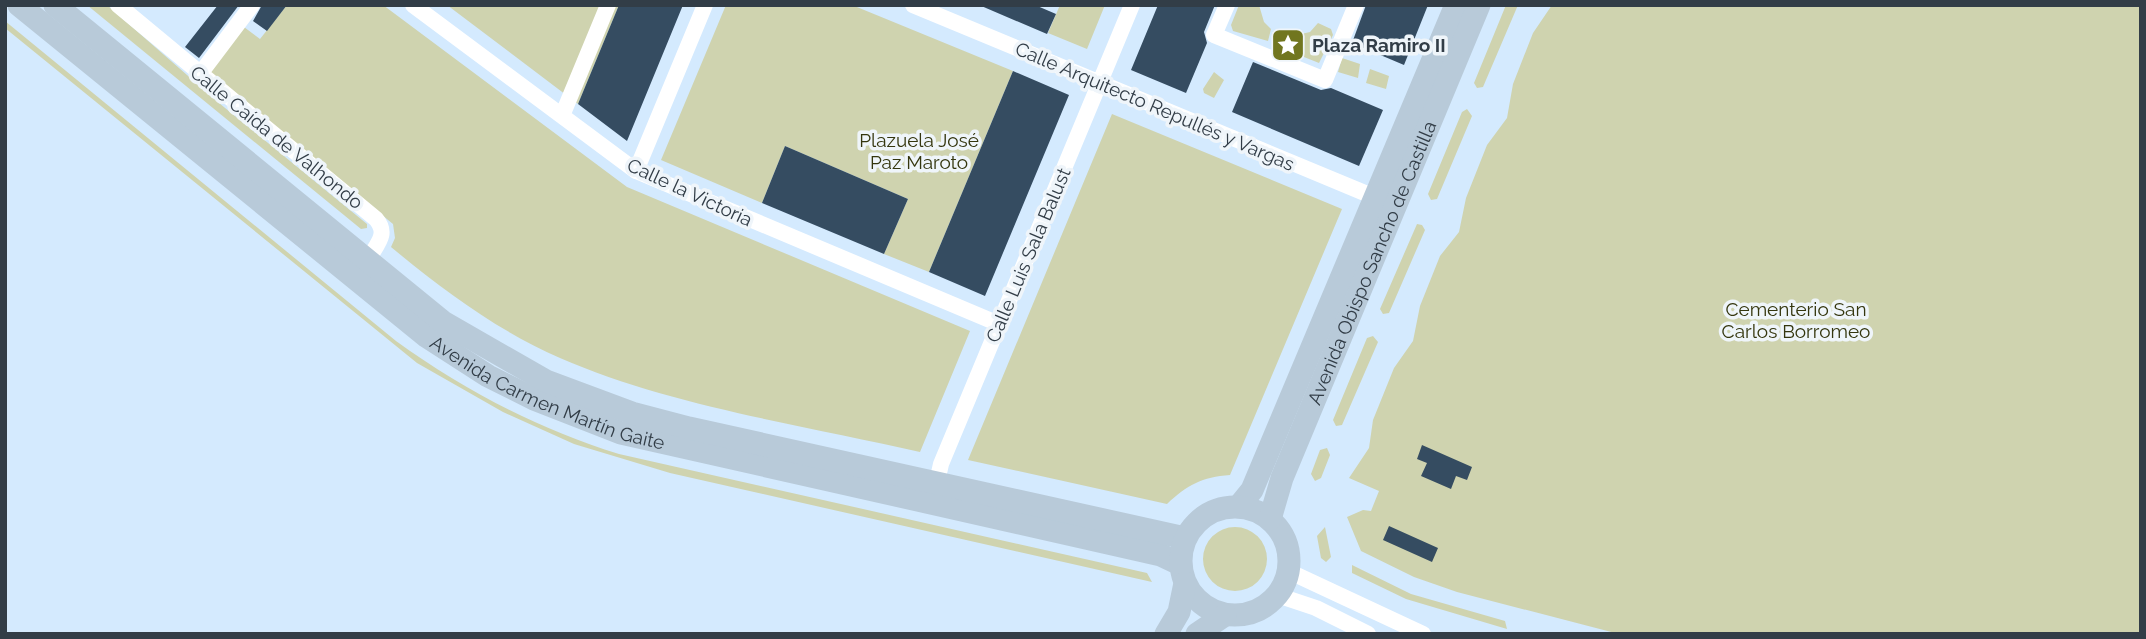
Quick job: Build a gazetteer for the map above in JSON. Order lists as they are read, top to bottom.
{
  "streets": {
    "main road": ["Avenida Obispo Sancho de Castilla", "Avenida Carmen Martín Gaite"],
    "street": [
      "Calle Arquitecto Repullés y Vargas",
      "Calle Caída de Valhondo",
      "Calle la Victoria",
      "Calle Luis Sala Balust"
    ]
  },
  "crossings": [
    ["Calle Arquitecto Repullés y Vargas", "Calle Luis Sala Balust"],
    ["Calle Arquitecto Repullés y Vargas", "Avenida Obispo Sancho de Castilla"],
    ["Calle Caída de Valhondo", "Avenida Carmen Martín Gaite"],
    ["Calle la Victoria", "Calle Luis Sala Balust"],
    ["Calle Luis Sala Balust", "Avenida Carmen Martín Gaite"],
    ["Avenida Obispo Sancho de Castilla", "Avenida Carmen Martín Gaite"]
  ],
  "parks": ["Plazuela José Paz Maroto", "Cementerio San Carlos Borromeo"],
  "places": {
    "place": ["Plaza Ramiro II"]
  }
}
